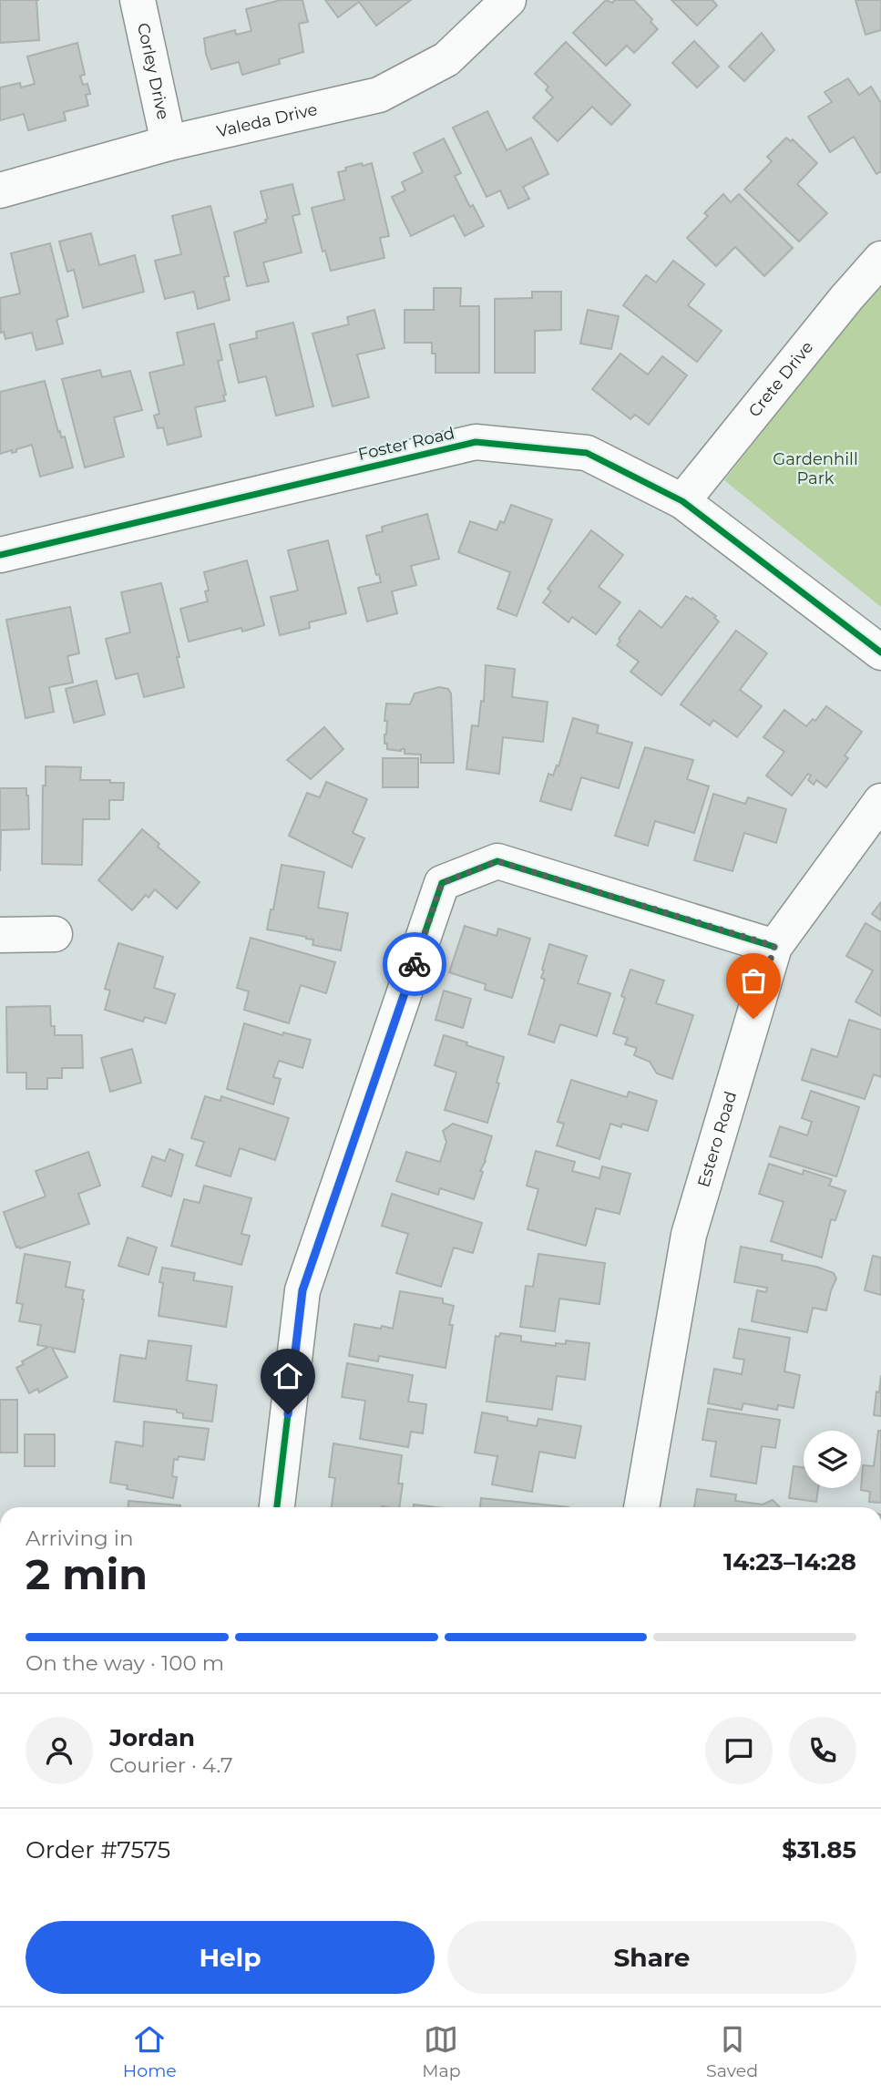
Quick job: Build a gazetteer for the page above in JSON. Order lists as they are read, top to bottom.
{
  "streets": {
    "street": [
      "Corley Drive",
      "Valeda Drive",
      "Crete Drive",
      "Foster Road",
      "Estero Road"
    ]
  },
  "crossings": [
    ["Corley Drive", "Valeda Drive"],
    ["Crete Drive", "Foster Road"]
  ],
  "parks": ["Gardenhill Park"],
  "page": {
    "heading": ["2 min", "Arriving in", "14:23–14:28"],
    "panel": [
      "Jordan",
      "Courier · 4.7",
      "Order #7575",
      "$31.85"
    ],
    "bar": "On the way · 100 m",
    "buttons": ["Help", "Share"],
    "tabs": ["Home", "Map", "Saved"]
  }
}
